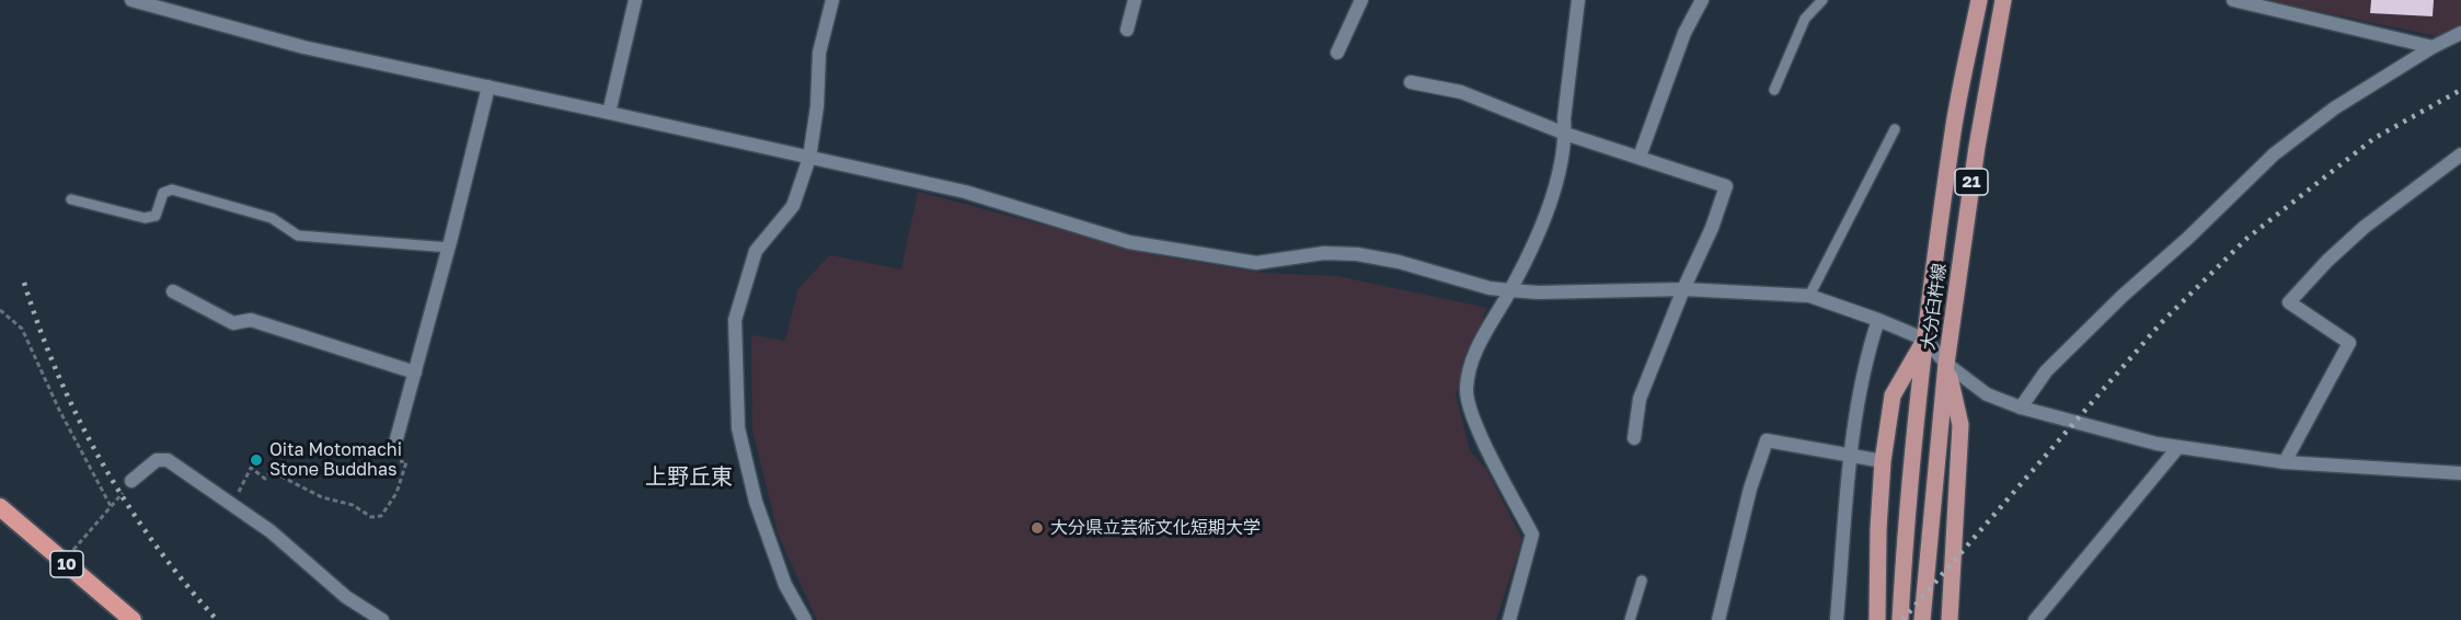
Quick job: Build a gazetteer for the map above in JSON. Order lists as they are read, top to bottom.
{
  "streets": {
    "highway": ["10"],
    "main road": ["21", "大分臼杵線"]
  },
  "districts": ["上野丘東"],
  "places": ["Oita Motomachi Stone Buddhas", "大分県立芸術文化短期大学"]
}
